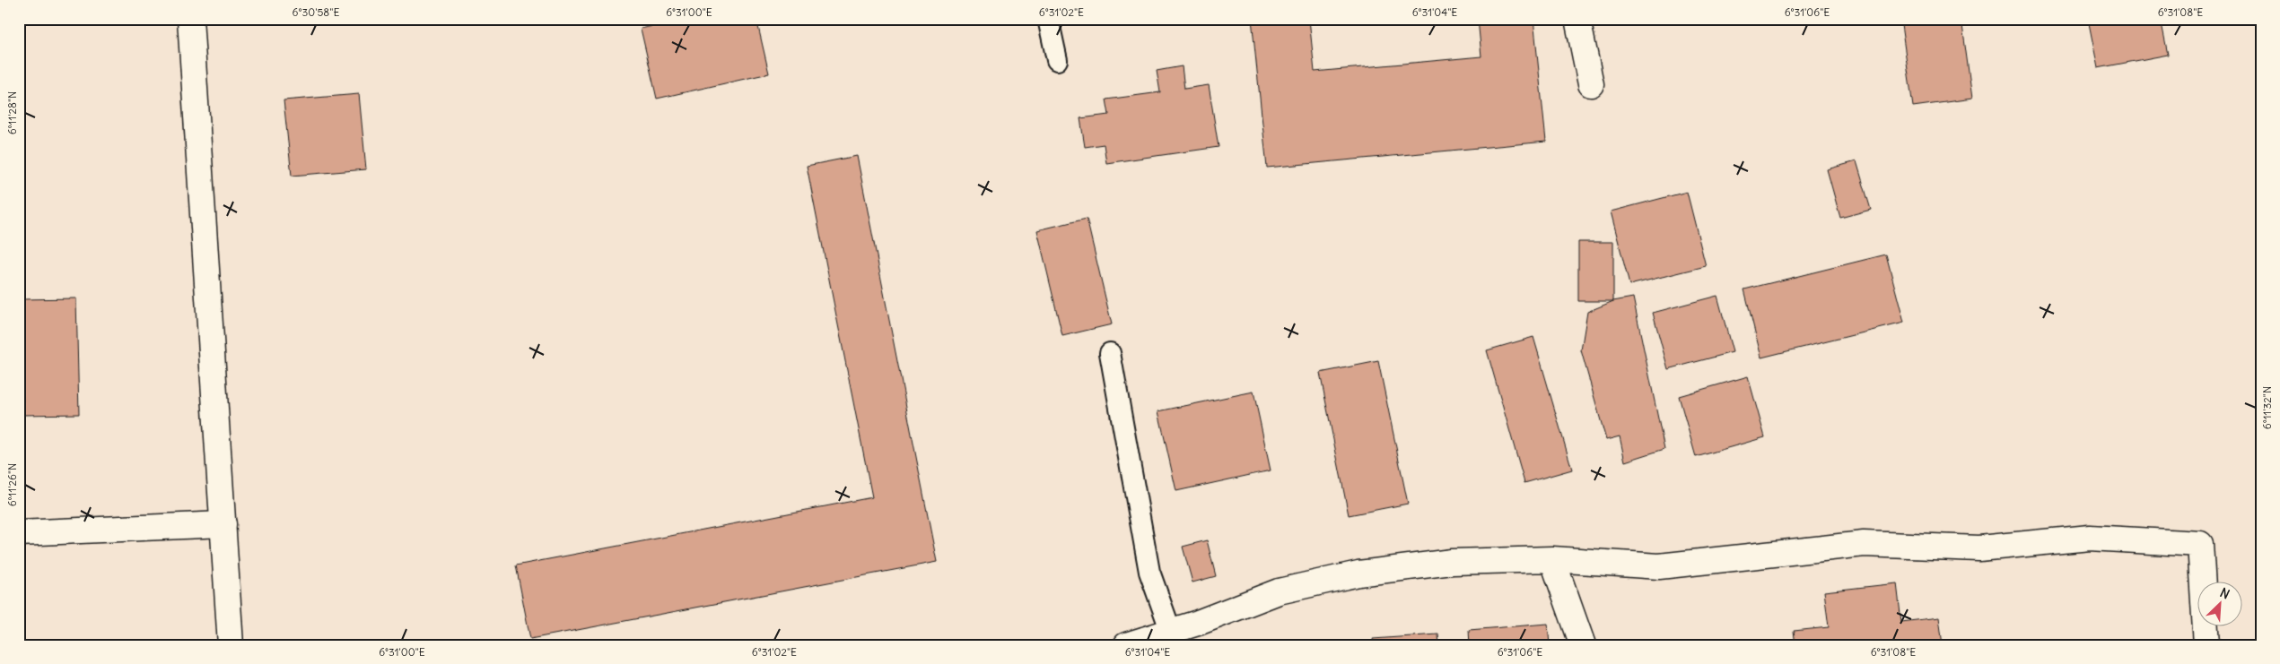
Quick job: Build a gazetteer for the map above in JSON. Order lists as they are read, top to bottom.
{
  "north": "top right",
  "coordinates": [
    "6°30'58\"E",
    "6°31'00\"E",
    "6°31'02\"E",
    "6°31'04\"E",
    "6°31'06\"E",
    "6°31'08\"E",
    "6°11'28\"N",
    "6°11'32\"N",
    "6°11'26\"N"
  ]
}
